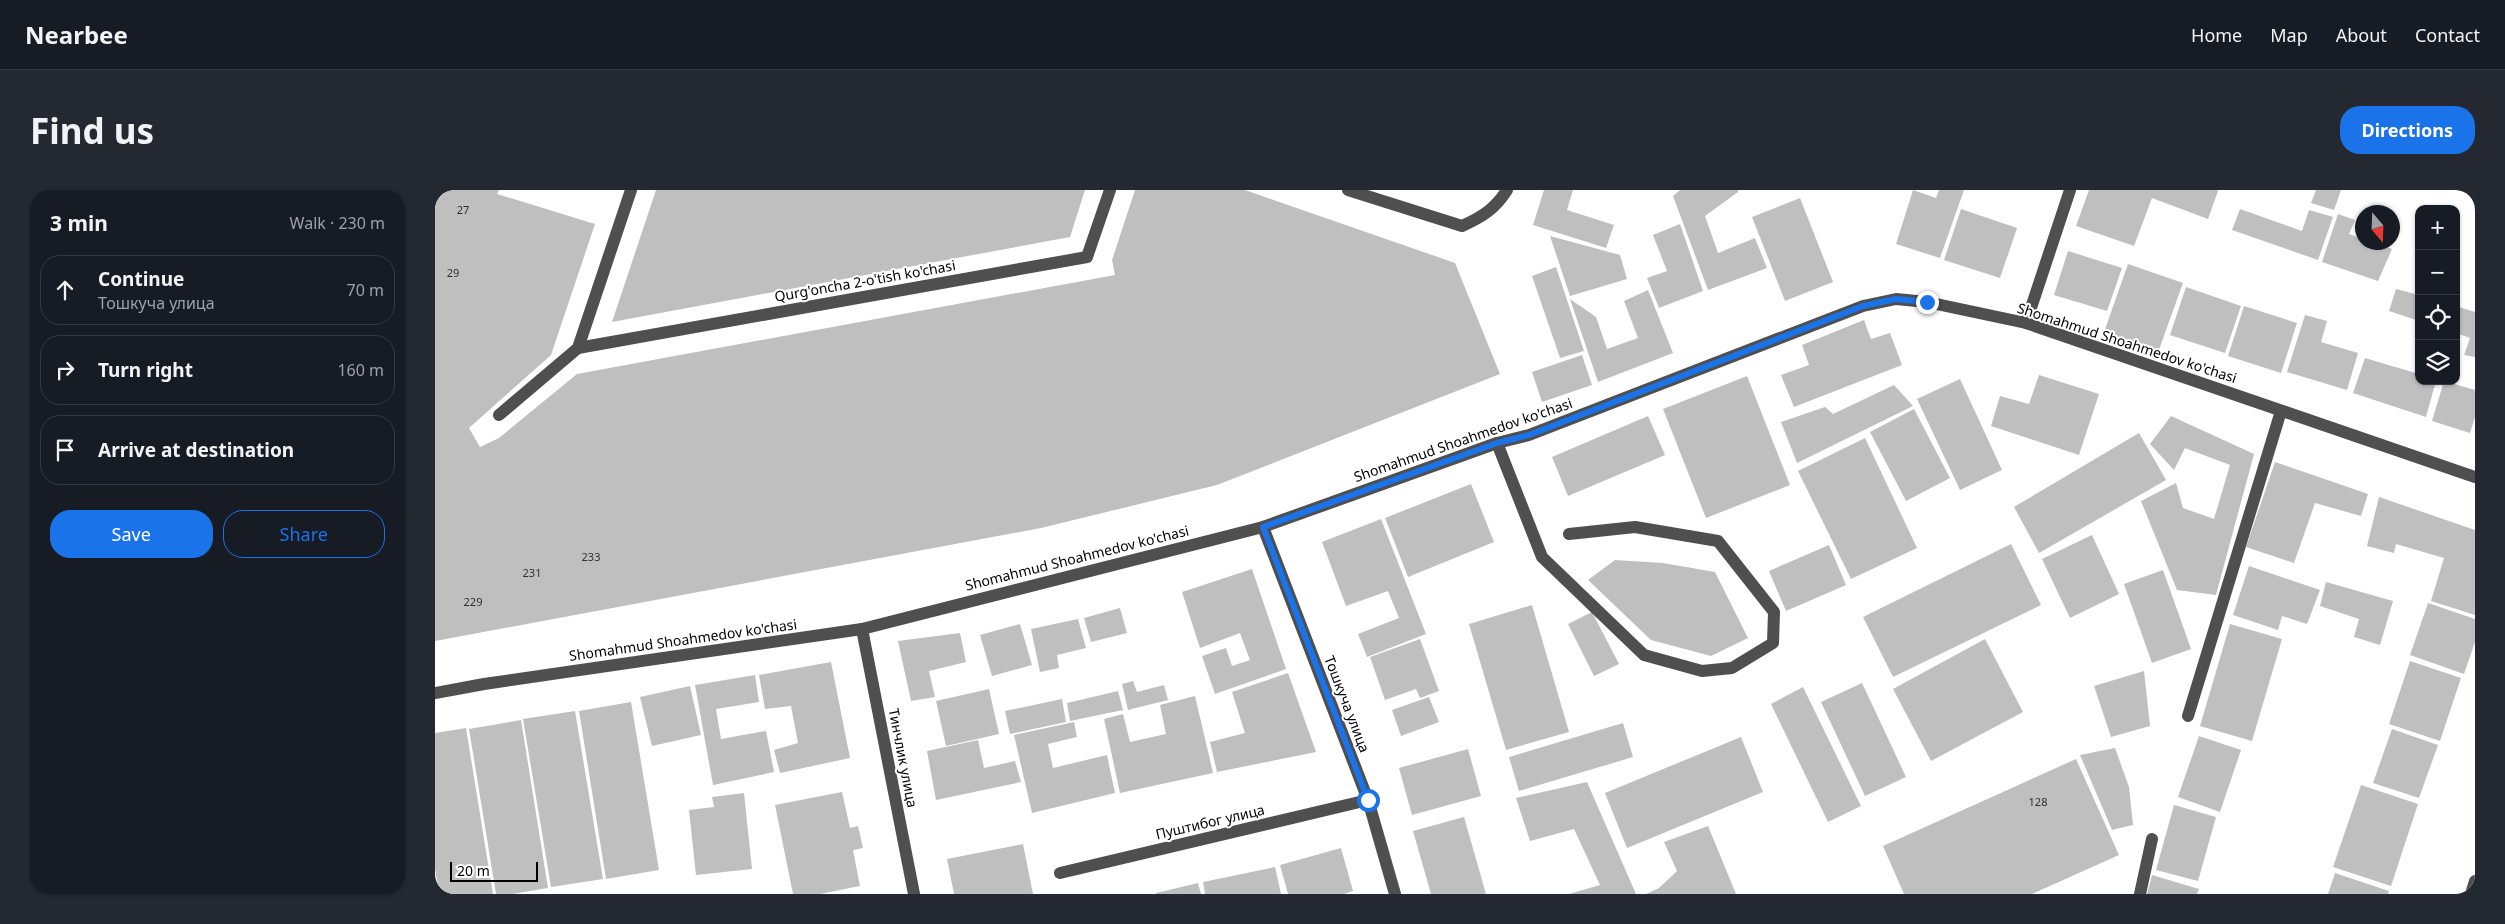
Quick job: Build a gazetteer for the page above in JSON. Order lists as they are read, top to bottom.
{
  "streets": {
    "street": [
      "Qurg'oncha 2-o'tish ko'chasi",
      "Shomahmud Shoahmedov ko'chasi",
      "Тошкуча улица",
      "Тинчлик улица",
      "Пуштибог улица"
    ]
  },
  "crossings": [
    ["Shomahmud Shoahmedov ko'chasi", "Тошкуча улица"],
    ["Shomahmud Shoahmedov ko'chasi", "Тинчлик улица"],
    ["Тошкуча улица", "Пуштибог улица"]
  ],
  "house_numbers": [
    "27",
    "29",
    "233",
    "231",
    "229",
    "128"
  ],
  "scale_bar": "20 m",
  "north": "bottom",
  "page": {
    "header": "Nearbee",
    "nav": [
      "Home",
      "Map",
      "About",
      "Contact"
    ],
    "buttons": [
      "Directions",
      ["Save", "Share"]
    ],
    "title": "Find us",
    "heading": ["3 min", "Walk · 230 m"],
    "map_buttons": ["+", "−"],
    "list": [
      ["Continue", "Тошкуча улица", "70 m"],
      ["Turn right", "160 m"],
      "Arrive at destination"
    ],
    "scale": "20 m"
  }
}
